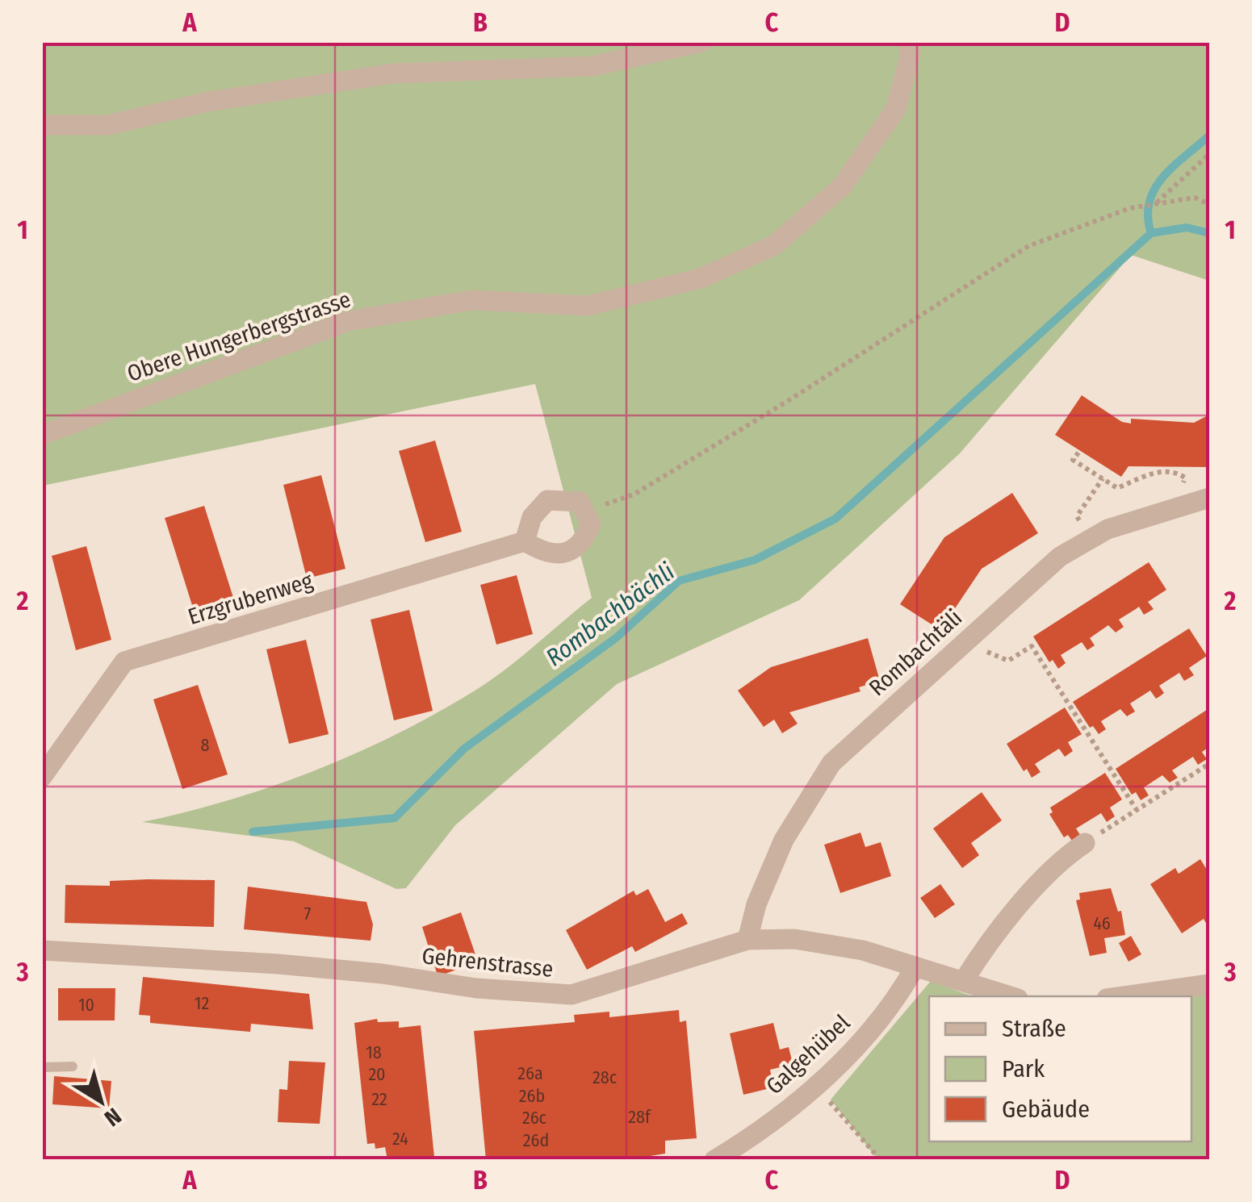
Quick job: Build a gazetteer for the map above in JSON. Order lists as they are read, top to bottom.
{
  "streets": {
    "street": [
      "Obere Hungerbergstrasse",
      "Erzgrubenweg",
      "Rombachtäli",
      "Gehrenstrasse",
      "Galgehübel"
    ]
  },
  "crossings": [
    ["Rombachtäli", "Gehrenstrasse"],
    ["Gehrenstrasse", "Galgehübel"]
  ],
  "water": ["Rombachbächli"],
  "house_numbers": [
    "8",
    "7",
    "46",
    "12",
    "10",
    "18",
    "26a",
    "20",
    "28c",
    "26b",
    "22",
    "28f",
    "26c",
    "24",
    "26d"
  ],
  "legend": ["Straße", "Park", "Gebäude"],
  "north": "bottom right",
  "grid": {
    "columns": [
      "A",
      "B",
      "C",
      "D"
    ],
    "rows": ["1", "2", "3"]
  }
}
